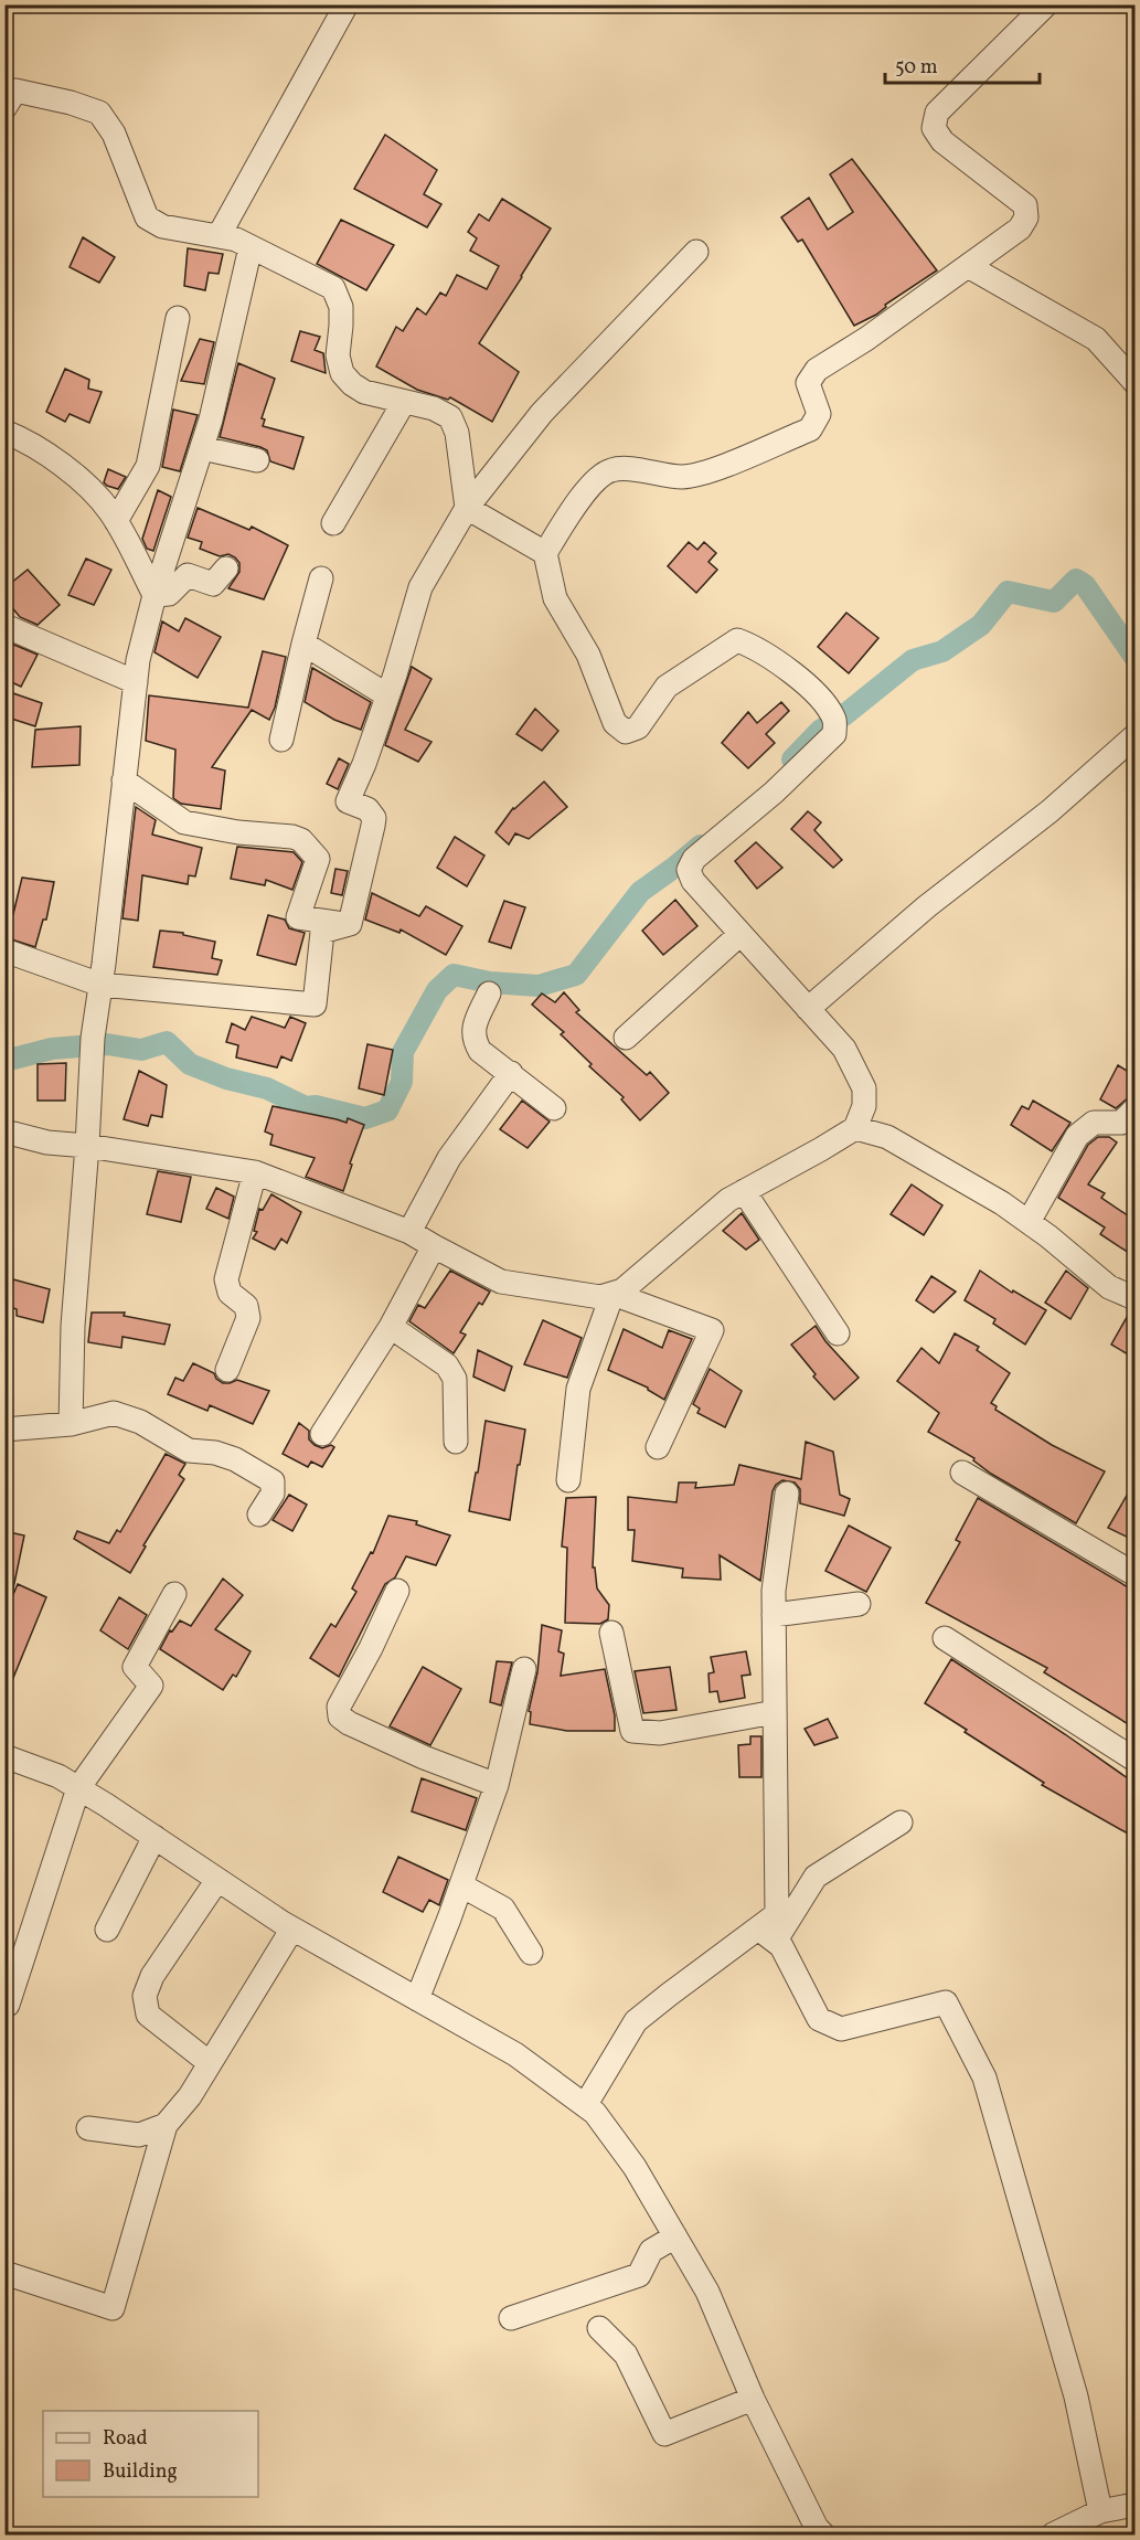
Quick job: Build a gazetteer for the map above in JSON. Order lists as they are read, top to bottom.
{
  "legend": ["Road", "Building"],
  "scale_bar": "50 m"
}
